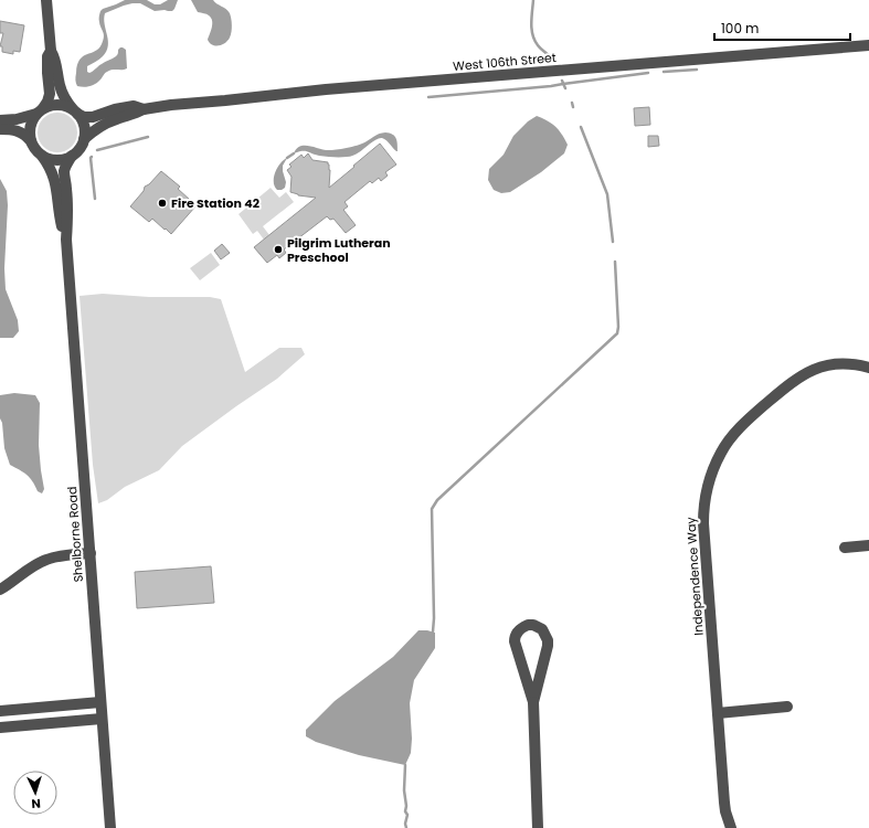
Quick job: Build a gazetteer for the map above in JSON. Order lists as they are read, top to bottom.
{
  "streets": {
    "street": ["West 106th Street", "Shelborne Road", "Independence Way"]
  },
  "crossings": [
    ["West 106th Street", "Shelborne Road"]
  ],
  "places": ["Fire Station 42", "Pilgrim Lutheran Preschool"],
  "scale_bar": "100 m",
  "north": "bottom"
}
